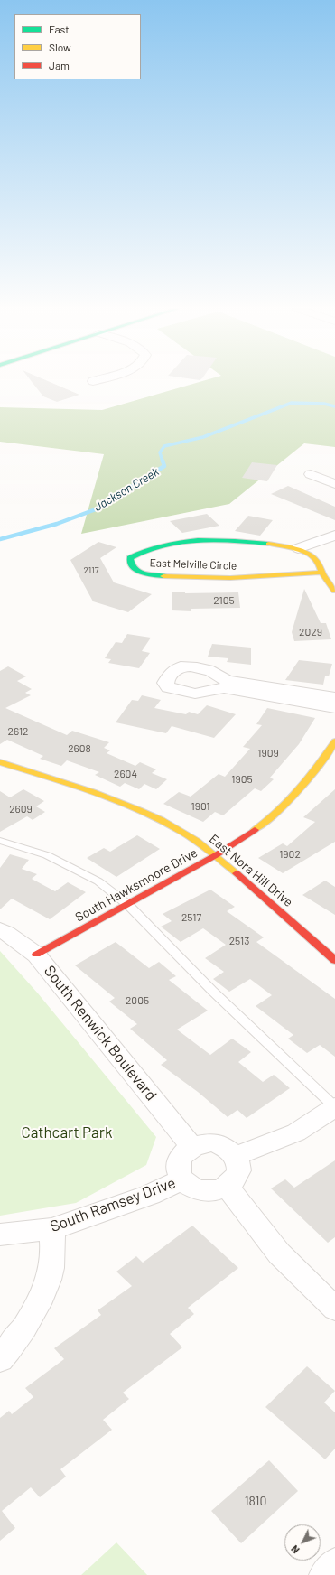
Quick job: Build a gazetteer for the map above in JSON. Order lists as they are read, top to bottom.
{
  "streets": {
    "street": [
      "East Melville Circle",
      "East Nora Hill Drive",
      "South Hawksmoore Drive",
      "South Renwick Boulevard",
      "South Ramsey Drive"
    ]
  },
  "crossings": [
    ["East Nora Hill Drive", "South Hawksmoore Drive"],
    ["South Hawksmoore Drive", "South Renwick Boulevard"],
    ["South Renwick Boulevard", "South Ramsey Drive"]
  ],
  "water": ["Jackson Creek"],
  "parks": ["Cathcart Park"],
  "house_numbers": [
    "2117",
    "2105",
    "2029",
    "2612",
    "2608",
    "1909",
    "2604",
    "1905",
    "1901",
    "2609",
    "1902",
    "2517",
    "2513",
    "2005",
    "1810"
  ],
  "legend": ["Fast", "Slow", "Jam"],
  "north": "bottom left"
}
